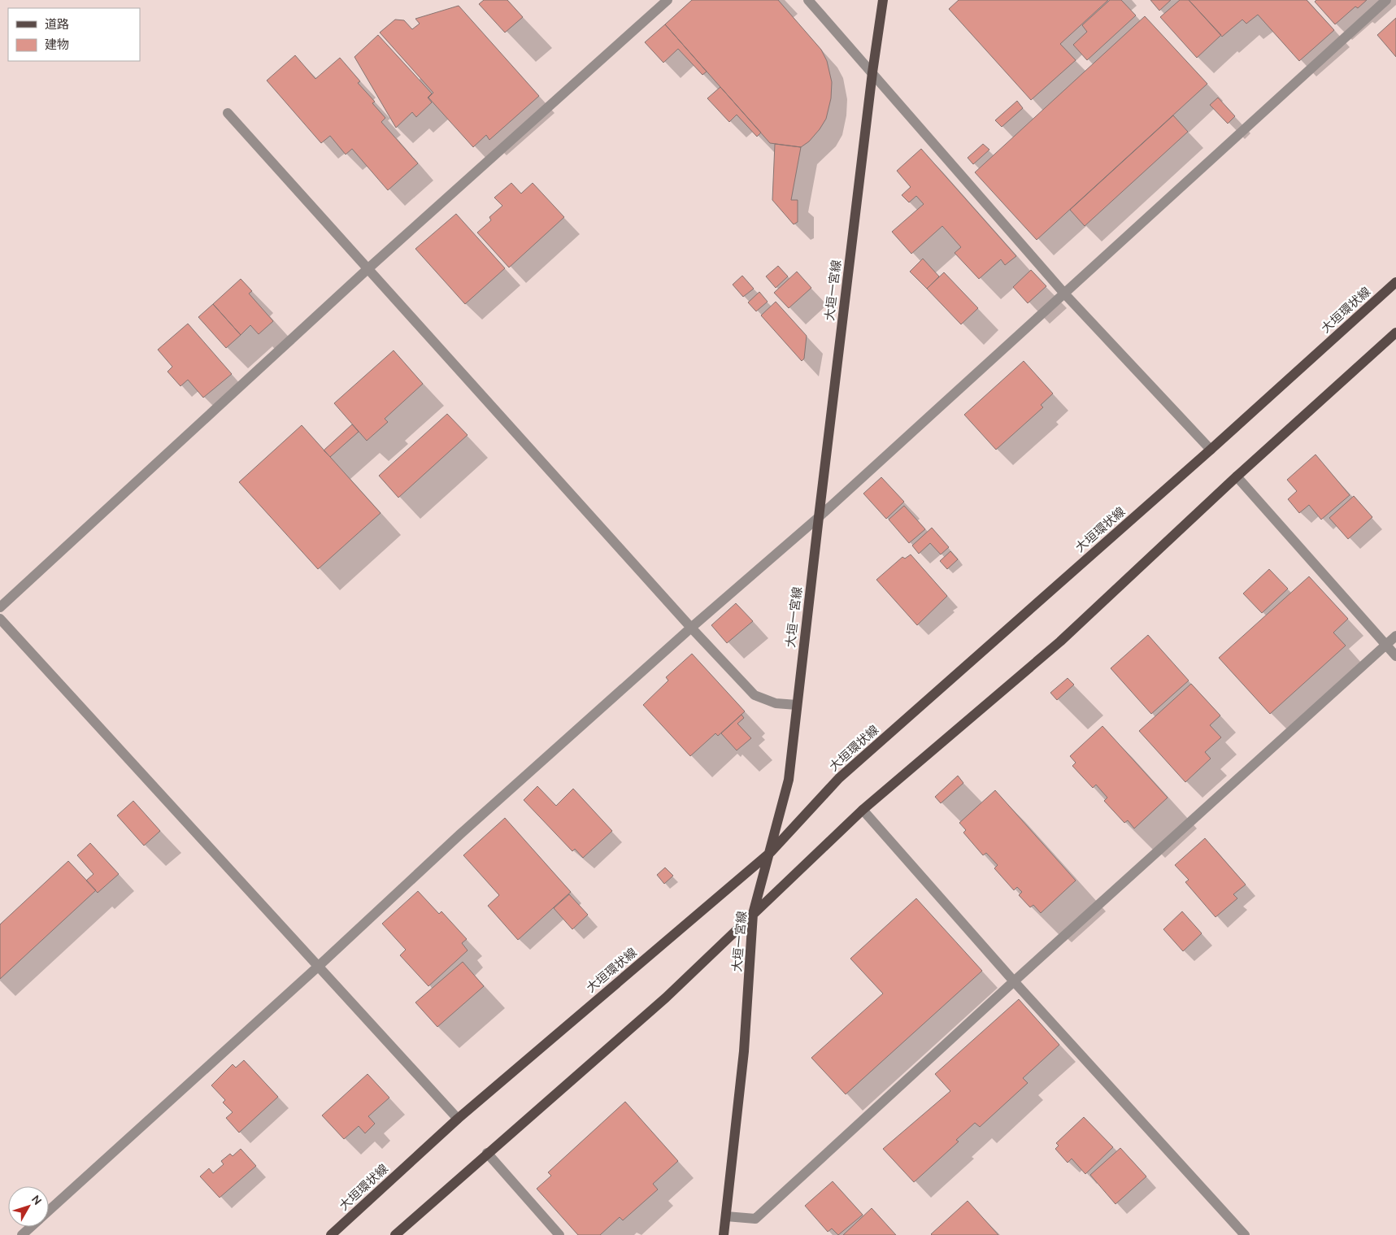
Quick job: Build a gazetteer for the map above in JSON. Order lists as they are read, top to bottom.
{
  "streets": {
    "main road": ["大垣一宮線", "大垣環状線"]
  },
  "crossings": [
    ["大垣一宮線", "大垣環状線"]
  ],
  "legend": ["道路", "建物"],
  "north": "top right"
}
